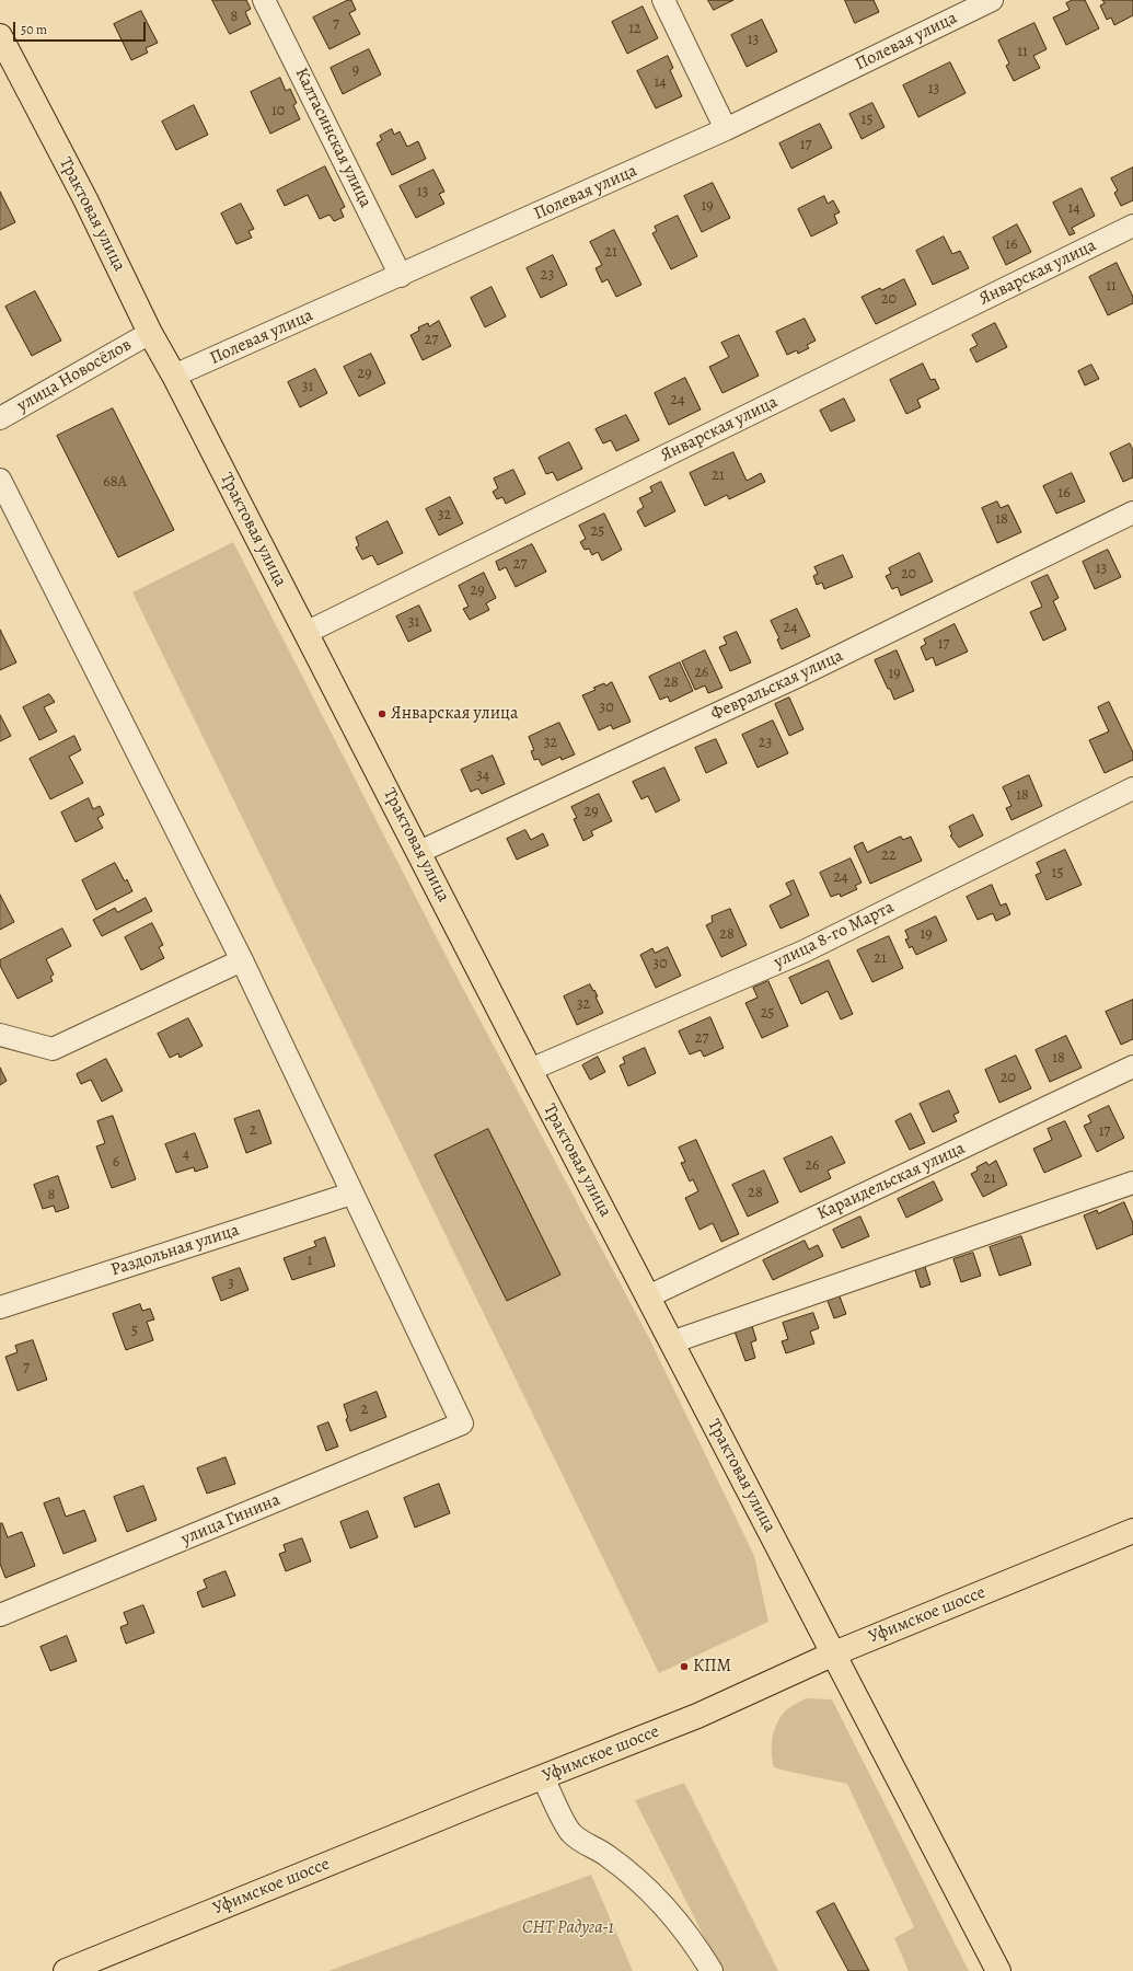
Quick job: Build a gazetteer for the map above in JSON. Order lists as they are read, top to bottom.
{
  "streets": {
    "main road": ["Трактовая улица", "Уфимское шоссе"],
    "street": [
      "Полевая улица",
      "Калтасинская улица",
      "Январская улица",
      "улица Новосёлов",
      "Февральская улица",
      "улица 8-го Марта",
      "Караидельская улица",
      "Раздольная улица",
      "улица Гинина"
    ]
  },
  "crossings": [
    ["Полевая улица", "Калтасинская улица"],
    ["Полевая улица", "Трактовая улица"],
    ["Трактовая улица", "Январская улица"],
    ["Трактовая улица", "улица Новосёлов"],
    ["Трактовая улица", "Февральская улица"],
    ["Трактовая улица", "улица 8-го Марта"],
    ["Трактовая улица", "Караидельская улица"],
    ["Трактовая улица", "Уфимское шоссе"],
    ["Раздольная улица", "улица Гинина"]
  ],
  "parks": ["СНТ Радуга-1"],
  "places": ["Январская улица", "КПМ"],
  "house_numbers": [
    "8",
    "7",
    "12",
    "13",
    "11",
    "9",
    "14",
    "13",
    "10",
    "15",
    "17",
    "13",
    "19",
    "14",
    "16",
    "21",
    "23",
    "11",
    "20",
    "27",
    "29",
    "31",
    "24",
    "21",
    "68А",
    "16",
    "32",
    "18",
    "25",
    "27",
    "13",
    "20",
    "29",
    "31",
    "24",
    "17",
    "26",
    "19",
    "28",
    "30",
    "32",
    "23",
    "34",
    "18",
    "29",
    "22",
    "15",
    "24",
    "28",
    "19",
    "21",
    "30",
    "32",
    "25",
    "27",
    "18",
    "20",
    "2",
    "17",
    "4",
    "6",
    "26",
    "21",
    "28",
    "8",
    "1",
    "3",
    "5",
    "7",
    "2"
  ],
  "scale_bar": "50 m"
}
